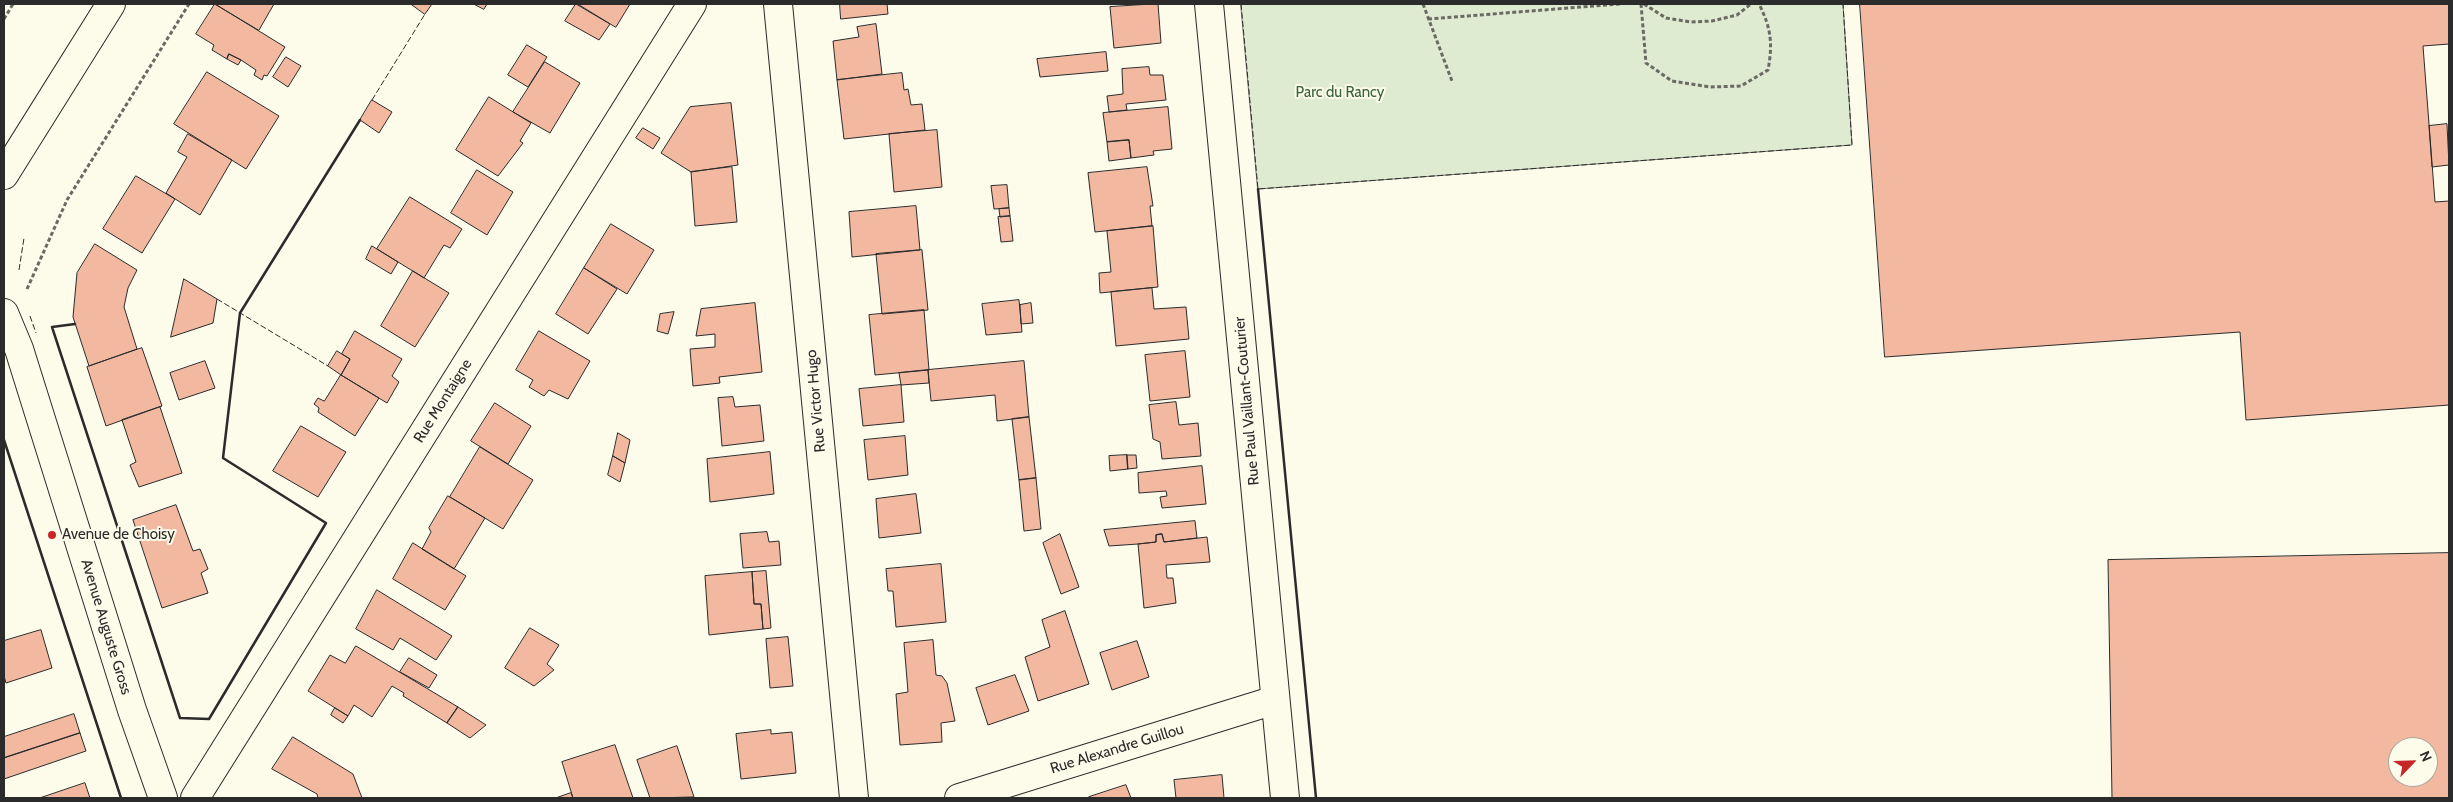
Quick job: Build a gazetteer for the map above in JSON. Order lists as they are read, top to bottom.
{
  "streets": {
    "street": [
      "Rue Montaigne",
      "Rue Victor Hugo",
      "Rue Paul Vaillant-Couturier",
      "Avenue Auguste Gross",
      "Rue Alexandre Guillou"
    ]
  },
  "crossings": [
    ["Rue Paul Vaillant-Couturier", "Rue Alexandre Guillou"]
  ],
  "parks": ["Parc du Rancy"],
  "places": ["Avenue de Choisy"],
  "north": "top right"
}
